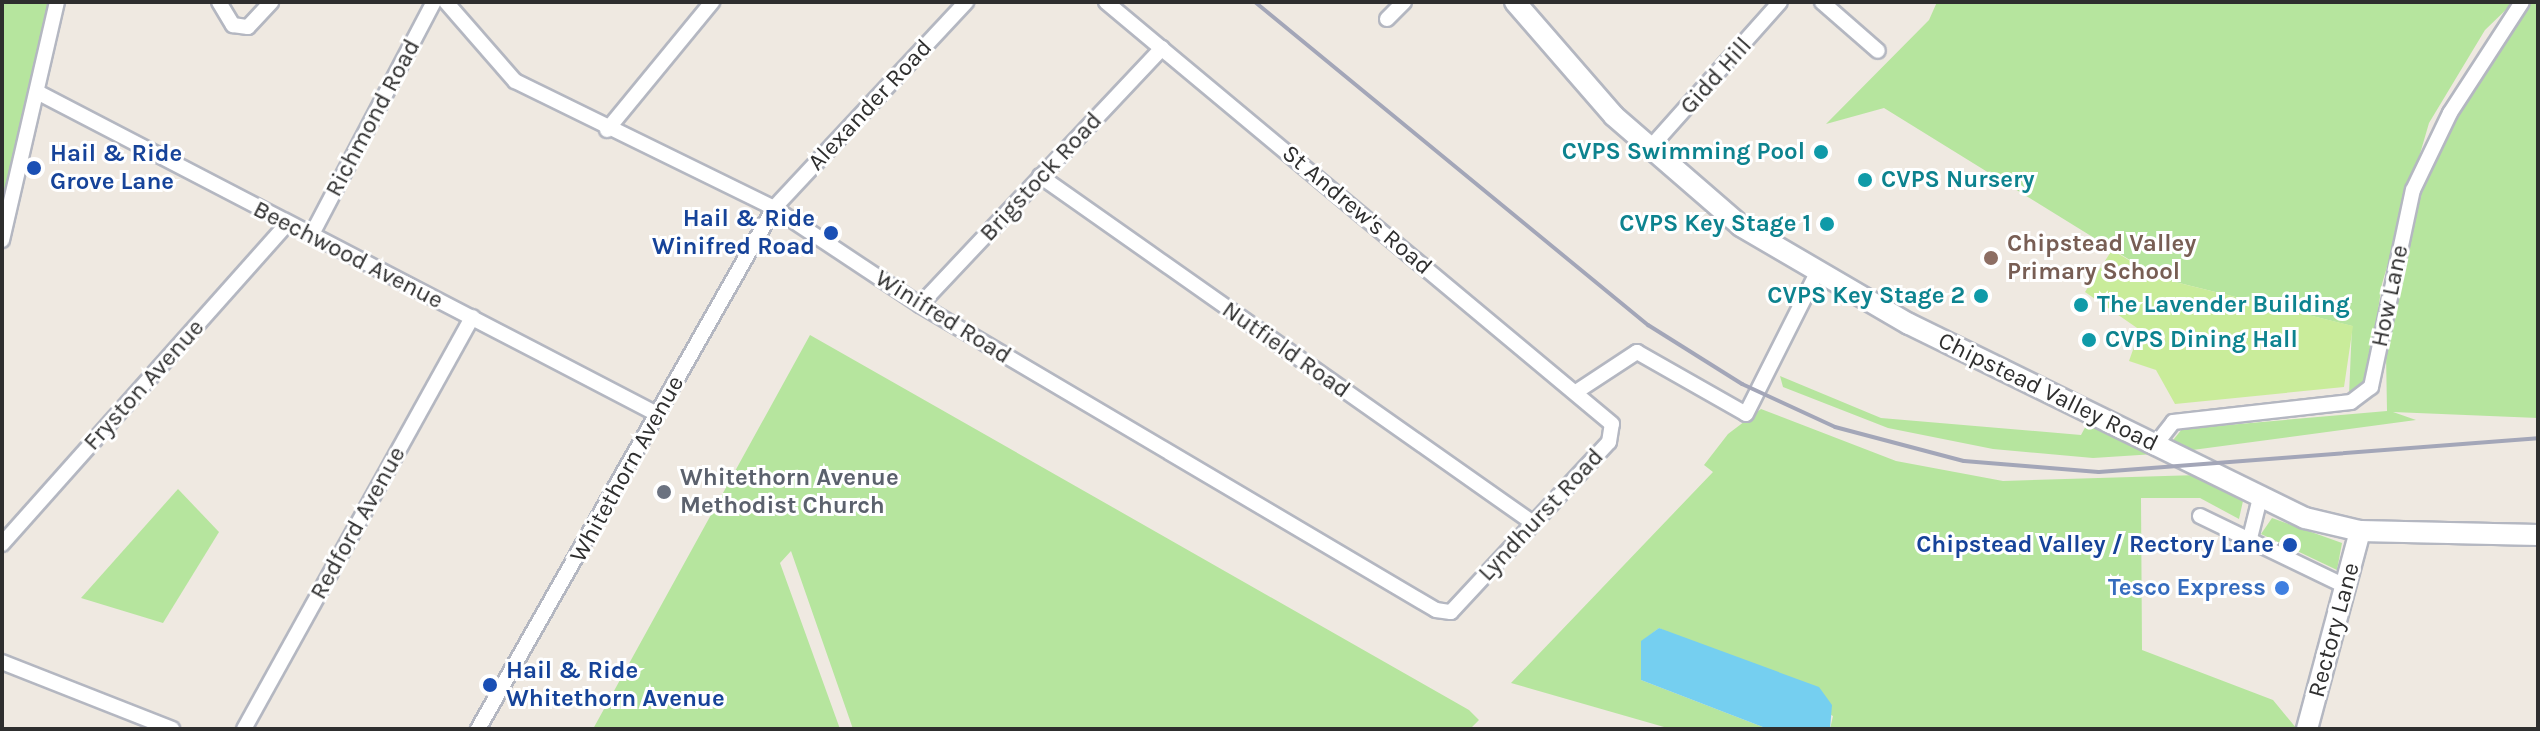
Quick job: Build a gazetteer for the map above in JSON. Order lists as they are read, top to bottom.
{
  "streets": {
    "main road": ["Chipstead Valley Road", "Rectory Lane"],
    "street": [
      "Gidd Hill",
      "Alexander Road",
      "Richmond Road",
      "Brigstock Road",
      "St Andrew's Road",
      "Beechwood Avenue",
      "How Lane",
      "Winifred Road",
      "Nutfield Road",
      "Fryston Avenue",
      "Whitethorn Avenue",
      "Lyndhurst Road",
      "Redford Avenue"
    ]
  },
  "crossings": [
    ["Gidd Hill", "Chipstead Valley Road"],
    ["Alexander Road", "Winifred Road"],
    ["Alexander Road", "Whitethorn Avenue"],
    ["Richmond Road", "Beechwood Avenue"],
    ["Brigstock Road", "St Andrew's Road"],
    ["Brigstock Road", "Winifred Road"],
    ["Brigstock Road", "Nutfield Road"],
    ["St Andrew's Road", "Lyndhurst Road"],
    ["Beechwood Avenue", "Fryston Avenue"],
    ["Beechwood Avenue", "Whitethorn Avenue"],
    ["Beechwood Avenue", "Redford Avenue"],
    ["How Lane", "Chipstead Valley Road"],
    ["Winifred Road", "Whitethorn Avenue"],
    ["Winifred Road", "Lyndhurst Road"],
    ["Nutfield Road", "Lyndhurst Road"],
    ["Chipstead Valley Road", "Rectory Lane"]
  ],
  "places": [
    "CVPS Swimming Pool",
    "Hail & Ride Grove Lane",
    "CVPS Nursery",
    "CVPS Key Stage 1",
    "Hail & Ride Winifred Road",
    "Chipstead Valley Primary School",
    "CVPS Key Stage 2",
    "The Lavender Building",
    "CVPS Dining Hall",
    "Whitethorn Avenue Methodist Church",
    "Chipstead Valley / Rectory Lane",
    "Tesco Express",
    "Hail & Ride Whitethorn Avenue"
  ]
}
